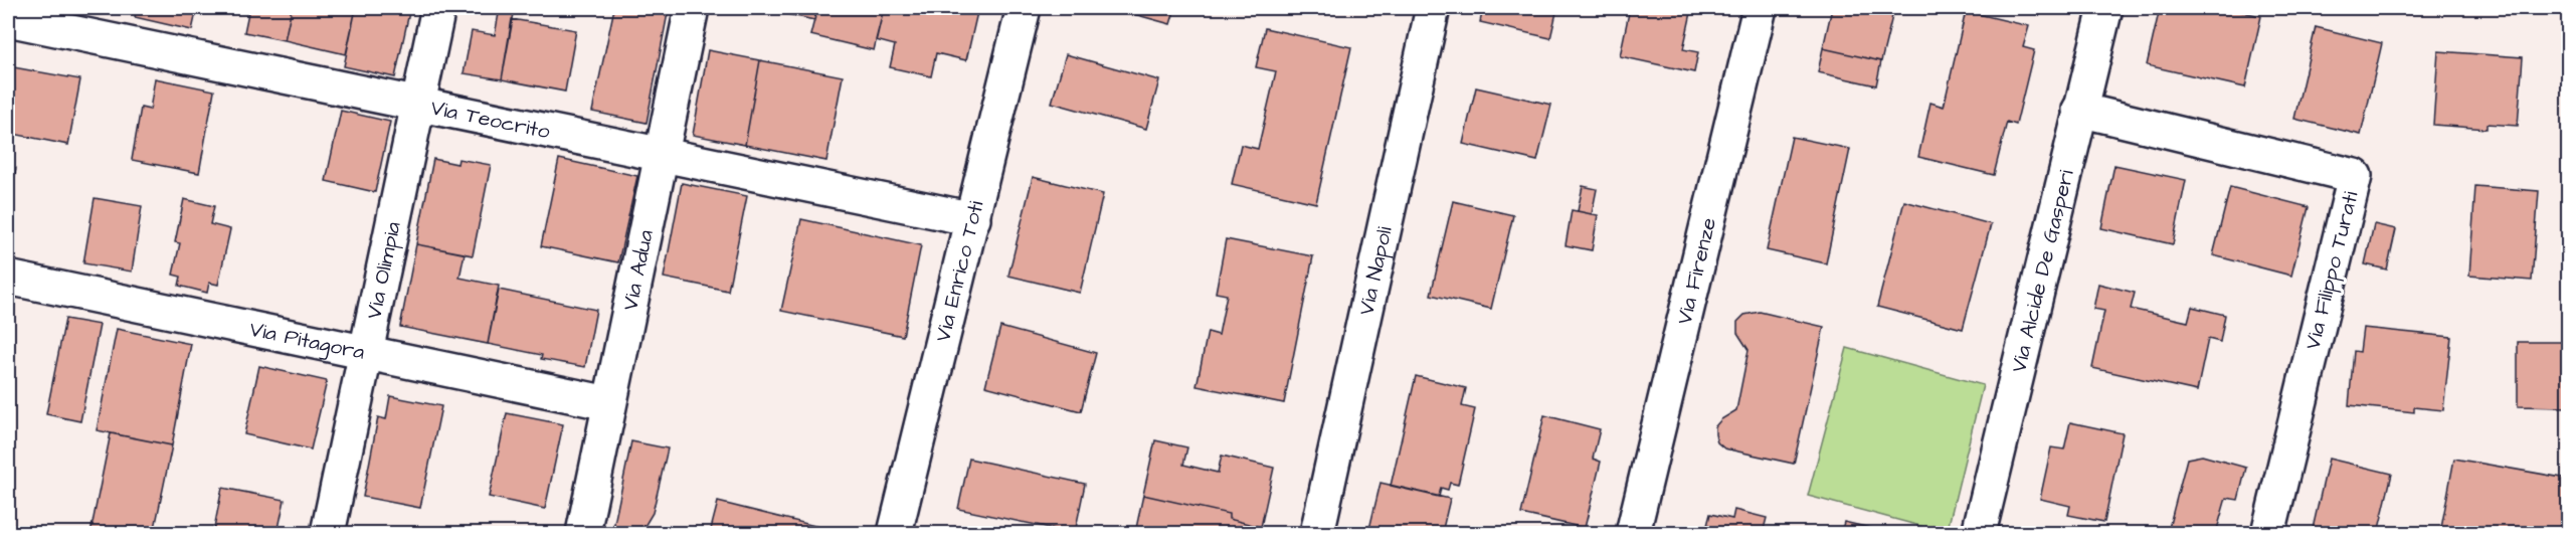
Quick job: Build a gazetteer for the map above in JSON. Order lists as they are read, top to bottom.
{
  "streets": {
    "street": [
      "Via Teocrito",
      "Via Olimpia",
      "Via Adua",
      "Via Enrico Toti",
      "Via Napoli",
      "Via Firenze",
      "Via Alcide De Gasperi",
      "Via Filippo Turati",
      "Via Pitagora"
    ]
  },
  "crossings": [
    ["Via Teocrito", "Via Olimpia"],
    ["Via Teocrito", "Via Adua"],
    ["Via Teocrito", "Via Enrico Toti"],
    ["Via Olimpia", "Via Pitagora"],
    ["Via Adua", "Via Pitagora"],
    ["Via Alcide De Gasperi", "Via Filippo Turati"]
  ]
}
